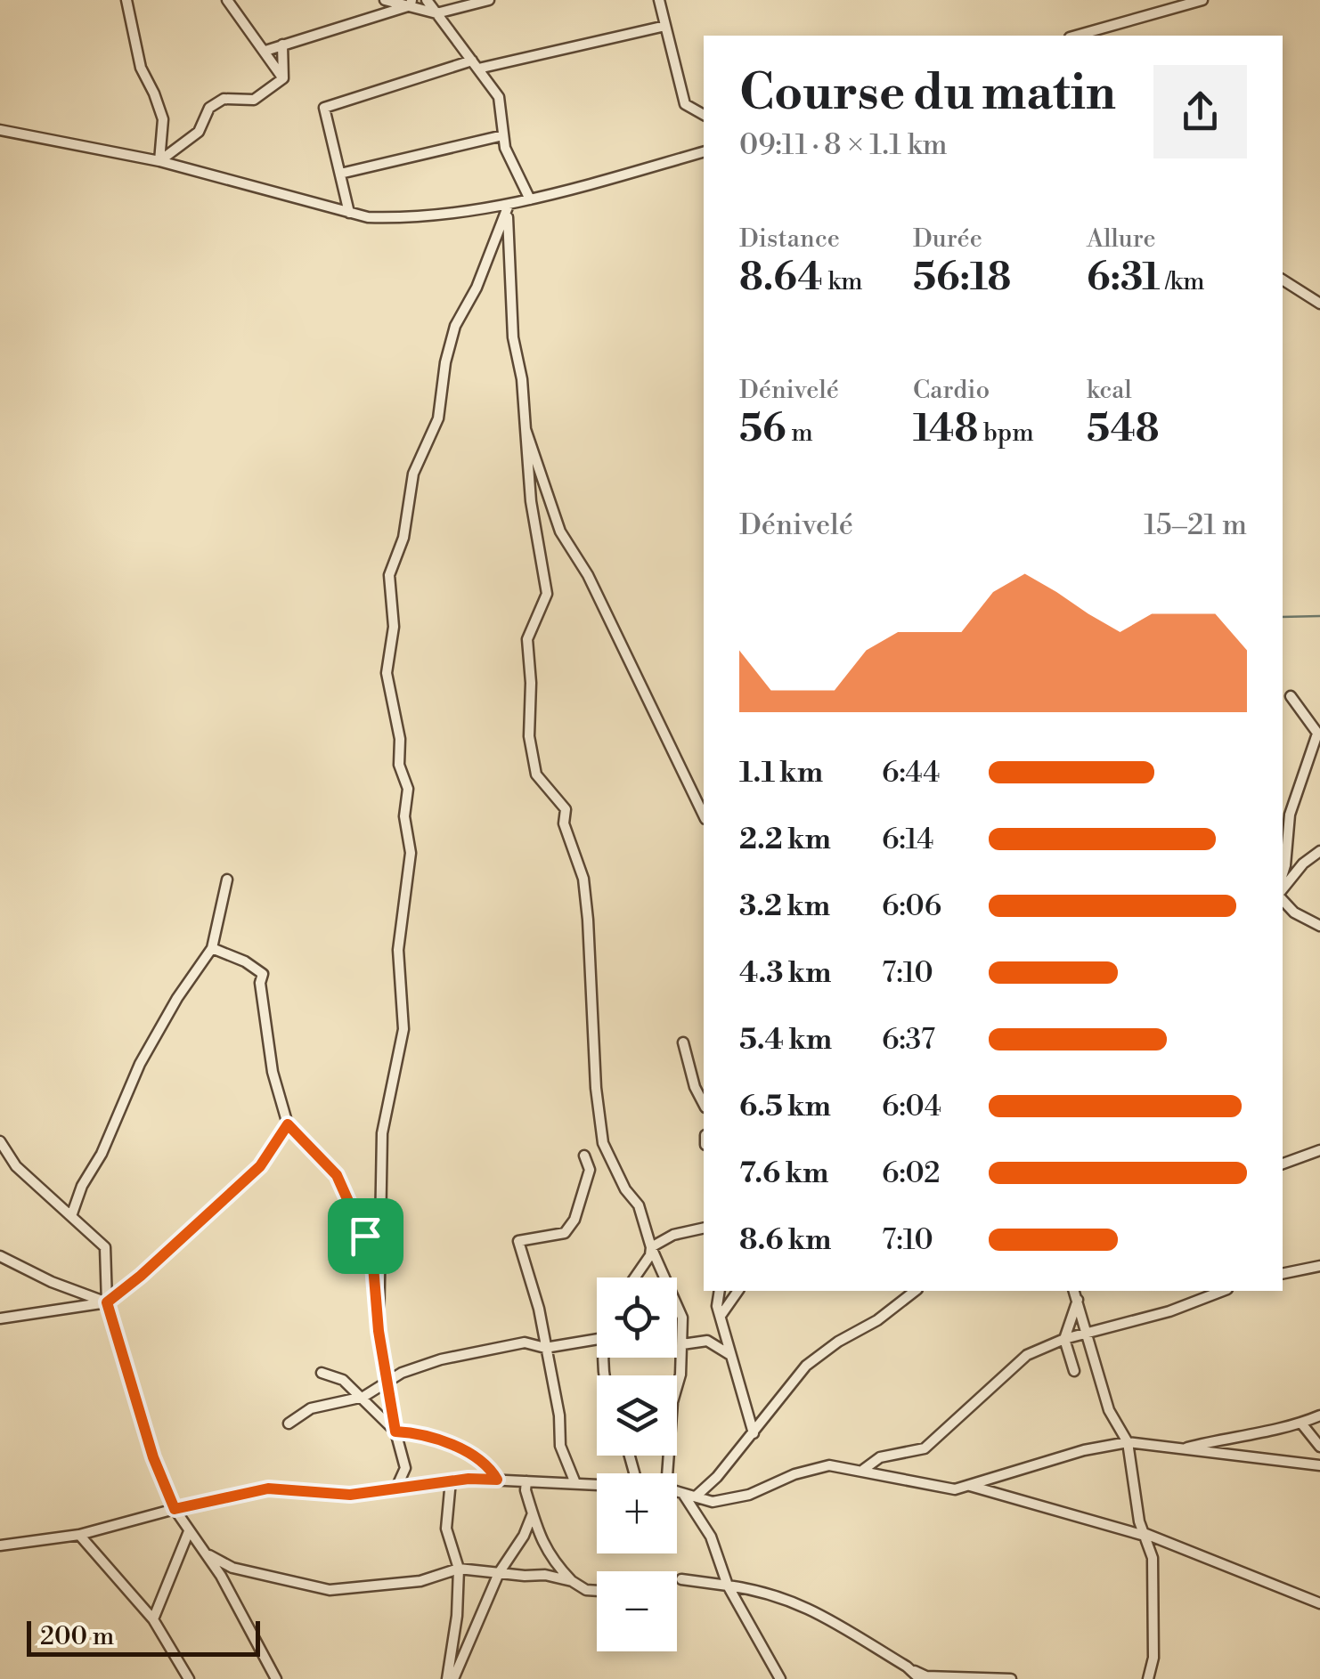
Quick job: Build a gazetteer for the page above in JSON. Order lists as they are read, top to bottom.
{
  "scale_bar": "200 m",
  "page": {
    "heading": ["Course du matin", "09:11 · 8 × 1.1 km"],
    "stats": [
      ["Distance", "8.64 km"],
      ["Durée", "56:18"],
      ["Allure", "6:31 /km"],
      ["Dénivelé", "56 m"],
      ["Cardio", "148 bpm"],
      ["kcal", "548"]
    ],
    "chart": ["Dénivelé", "15–21 m"],
    "list": [
      {
        "name": "1.1 km",
        "note": "6:44"
      },
      {
        "name": "2.2 km",
        "note": "6:14"
      },
      {
        "name": "3.2 km",
        "note": "6:06"
      },
      {
        "name": "4.3 km",
        "note": "7:10"
      },
      {
        "name": "5.4 km",
        "note": "6:37"
      },
      {
        "name": "6.5 km",
        "note": "6:04"
      },
      {
        "name": "7.6 km",
        "note": "6:02"
      },
      {
        "name": "8.6 km",
        "note": "7:10"
      }
    ],
    "map_buttons": ["+", "−"],
    "scale": "200 m"
  }
}
